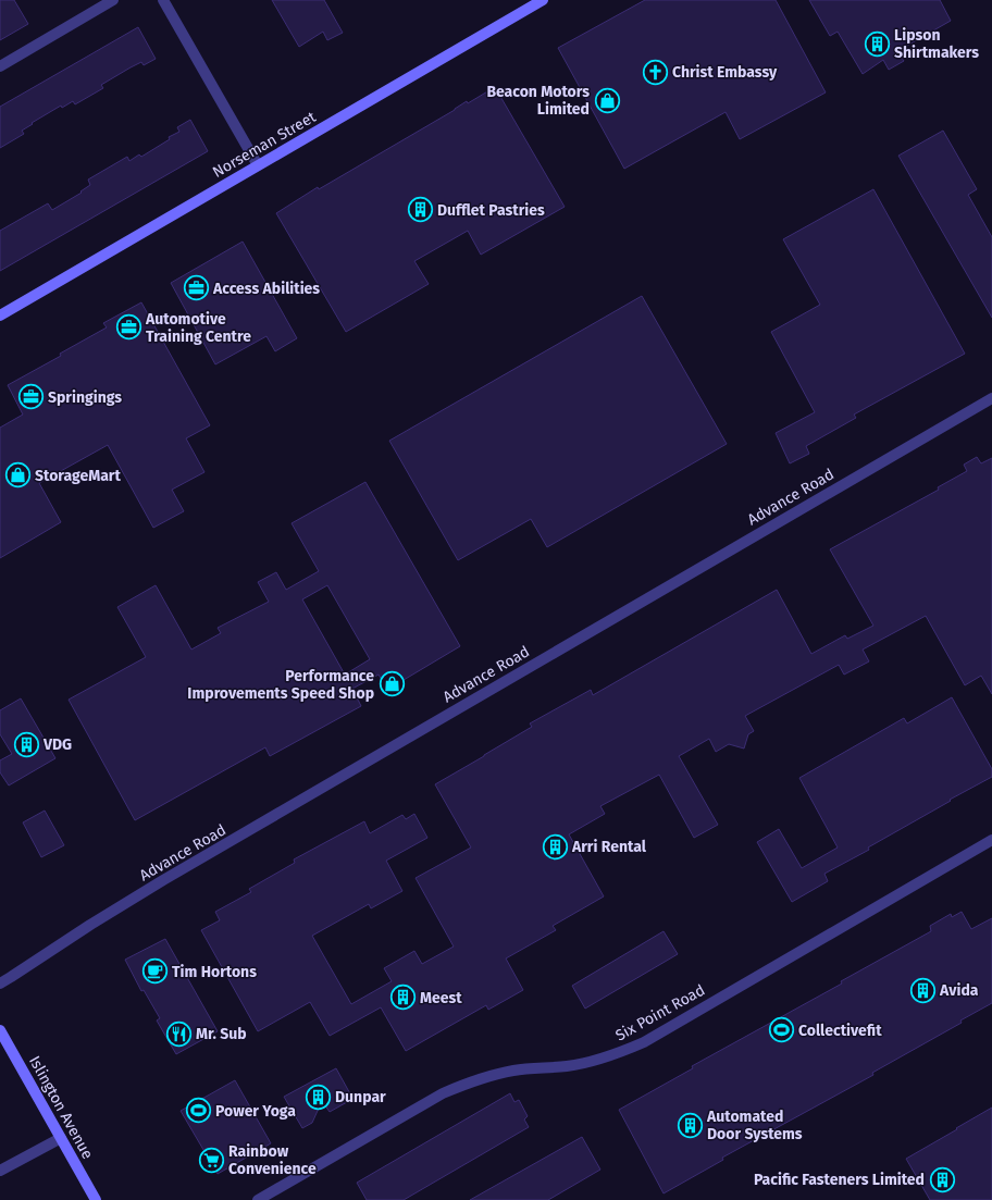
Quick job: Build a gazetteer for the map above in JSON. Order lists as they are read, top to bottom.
{
  "streets": {
    "street": [
      "Norseman Street",
      "Advance Road",
      "Six Point Road",
      "Islington Avenue"
    ]
  },
  "places": {
    "building": [
      "Lipson Shirtmakers",
      "Dufflet Pastries",
      "VDG",
      "Arri Rental",
      "Avida",
      "Meest",
      "Dunpar",
      "Automated Door Systems",
      "Pacific Fasteners Limited"
    ],
    "church": ["Christ Embassy"],
    "shop": ["Beacon Motors Limited", "StorageMart", "Performance Improvements Speed Shop"],
    "office": ["Access Abilities", "Automotive Training Centre", "Springings"],
    "cafe": ["Tim Hortons"],
    "sports": ["Collectivefit", "Power Yoga"],
    "restaurant": ["Mr. Sub"],
    "supermarket": ["Rainbow Convenience"]
  }
}
